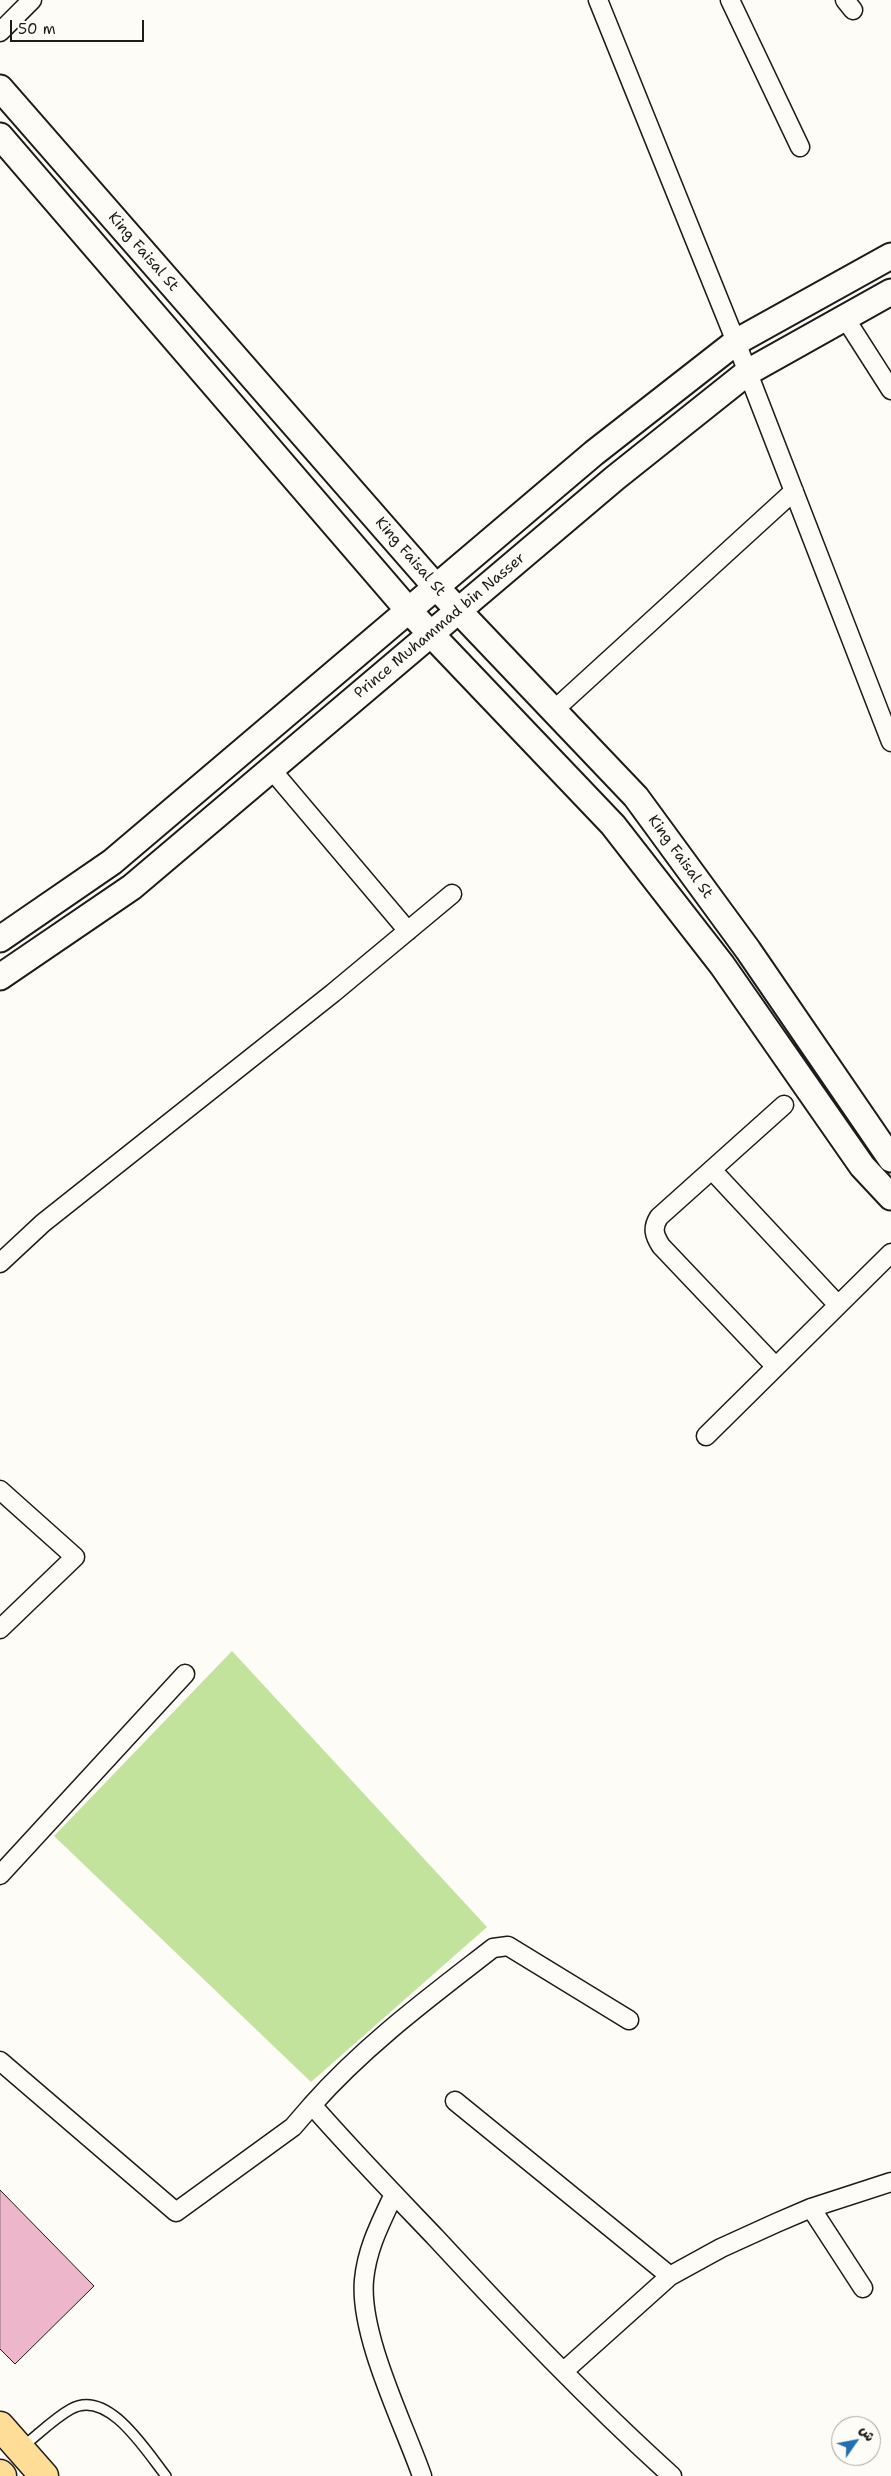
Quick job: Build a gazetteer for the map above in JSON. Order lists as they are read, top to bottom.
{
  "streets": {
    "street": ["King Faisal St", "Prince Muhammad bin Nasser"]
  },
  "crossings": [
    ["King Faisal St", "Prince Muhammad bin Nasser"]
  ],
  "scale_bar": "50 m",
  "north": "top right"
}
